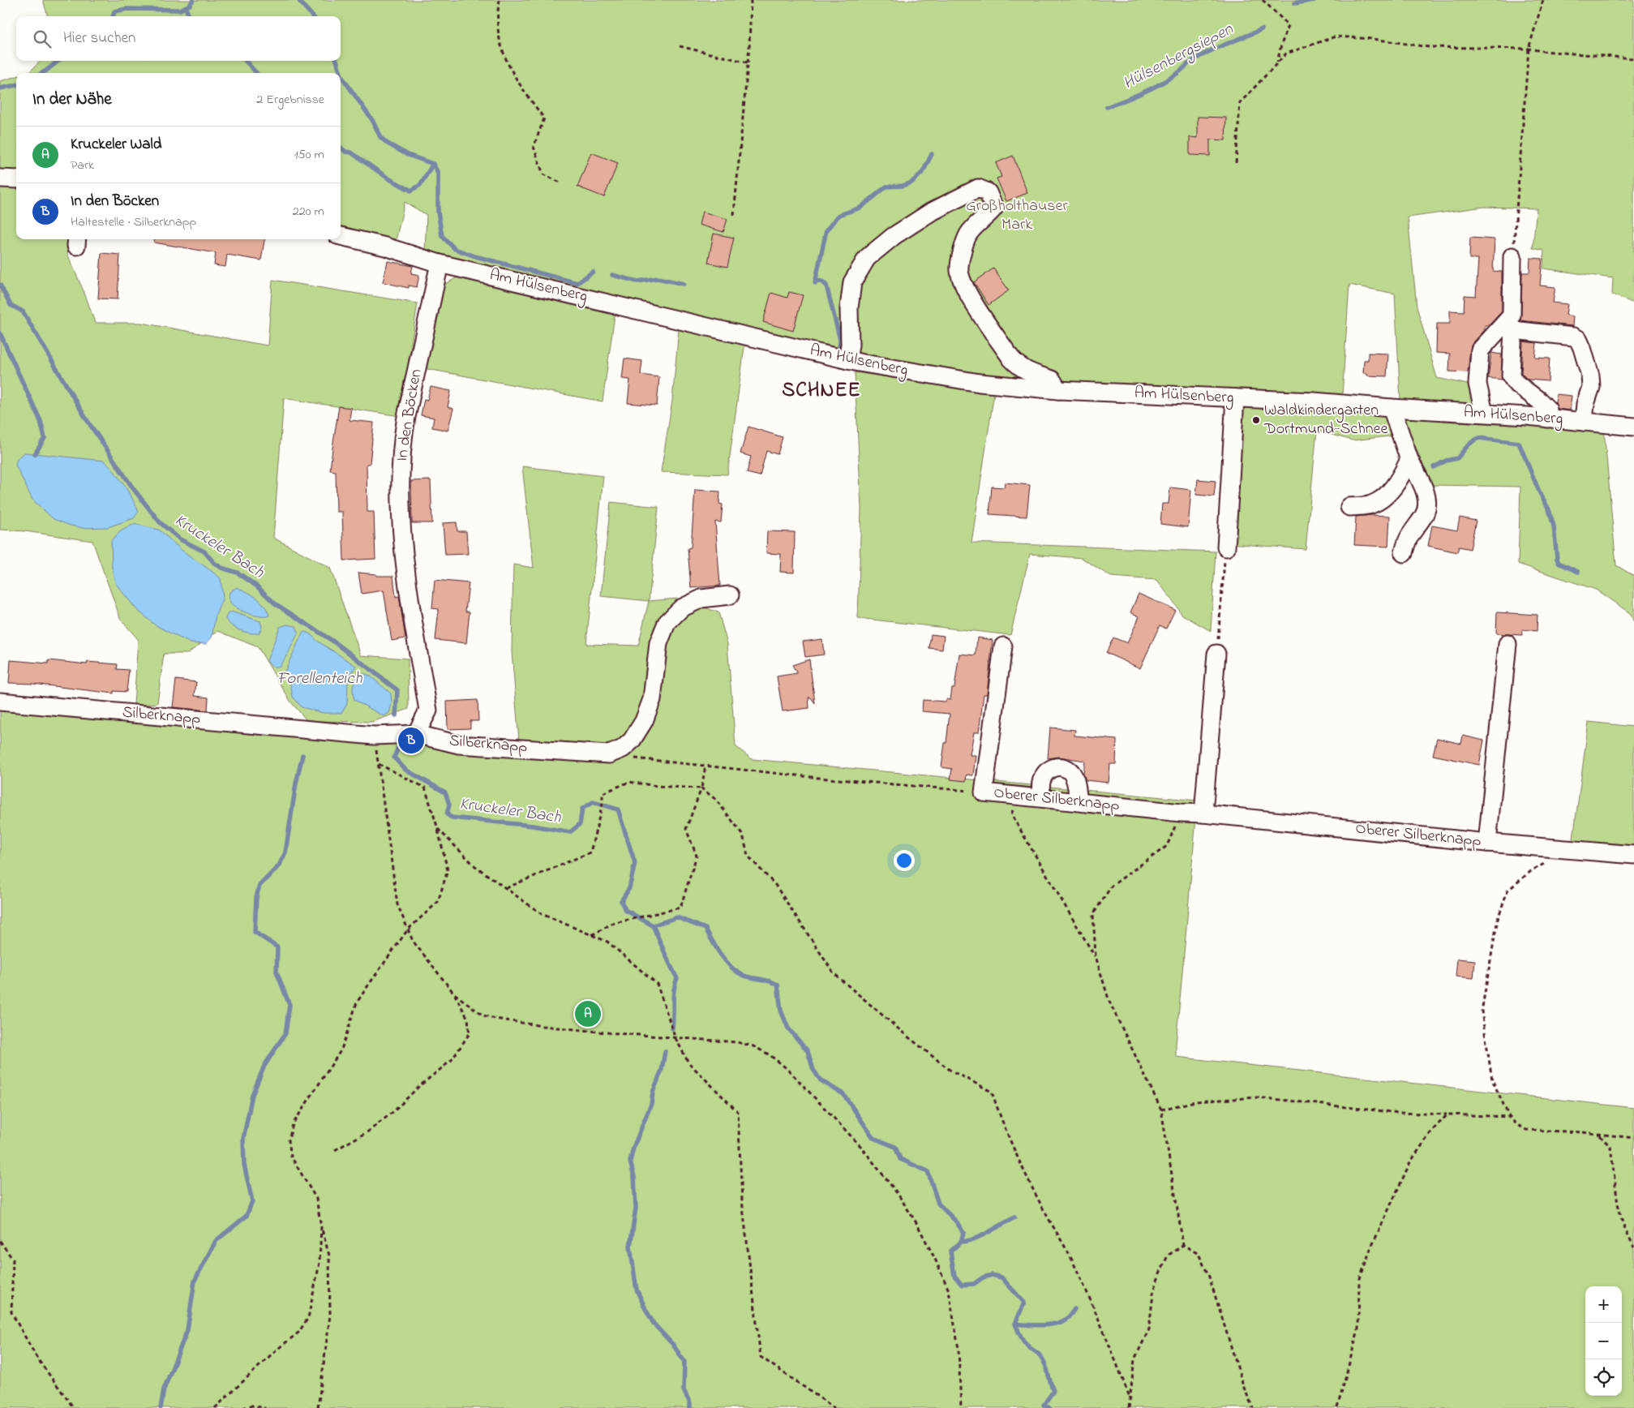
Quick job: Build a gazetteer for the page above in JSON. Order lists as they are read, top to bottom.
{
  "streets": {
    "street": [
      "Am Hülsenberg",
      "In den Böcken",
      "Silberknapp",
      "Oberer Silberknapp"
    ]
  },
  "crossings": [
    ["Am Hülsenberg", "In den Böcken"],
    ["In den Böcken", "Silberknapp"]
  ],
  "districts": ["SCHNEE"],
  "water": ["Hülsenbergsiepen", "Kruckeler Bach", "Forellenteich"],
  "parks": ["Großholthauser Mark"],
  "places": ["Waldkindergarten Dortmund-Schnee"],
  "page": {
    "search": "Hier suchen",
    "heading": ["In der Nähe", "2 Ergebnisse"],
    "list": [
      {
        "mark": "A",
        "name": "Kruckeler Wald",
        "note": "Park",
        "value": "150 m"
      },
      {
        "mark": "B",
        "name": "In den Böcken",
        "note": "Haltestelle · Silberknapp",
        "value": "220 m"
      }
    ],
    "pins": ["B", "A"],
    "map_buttons": ["+", "−"]
  }
}
